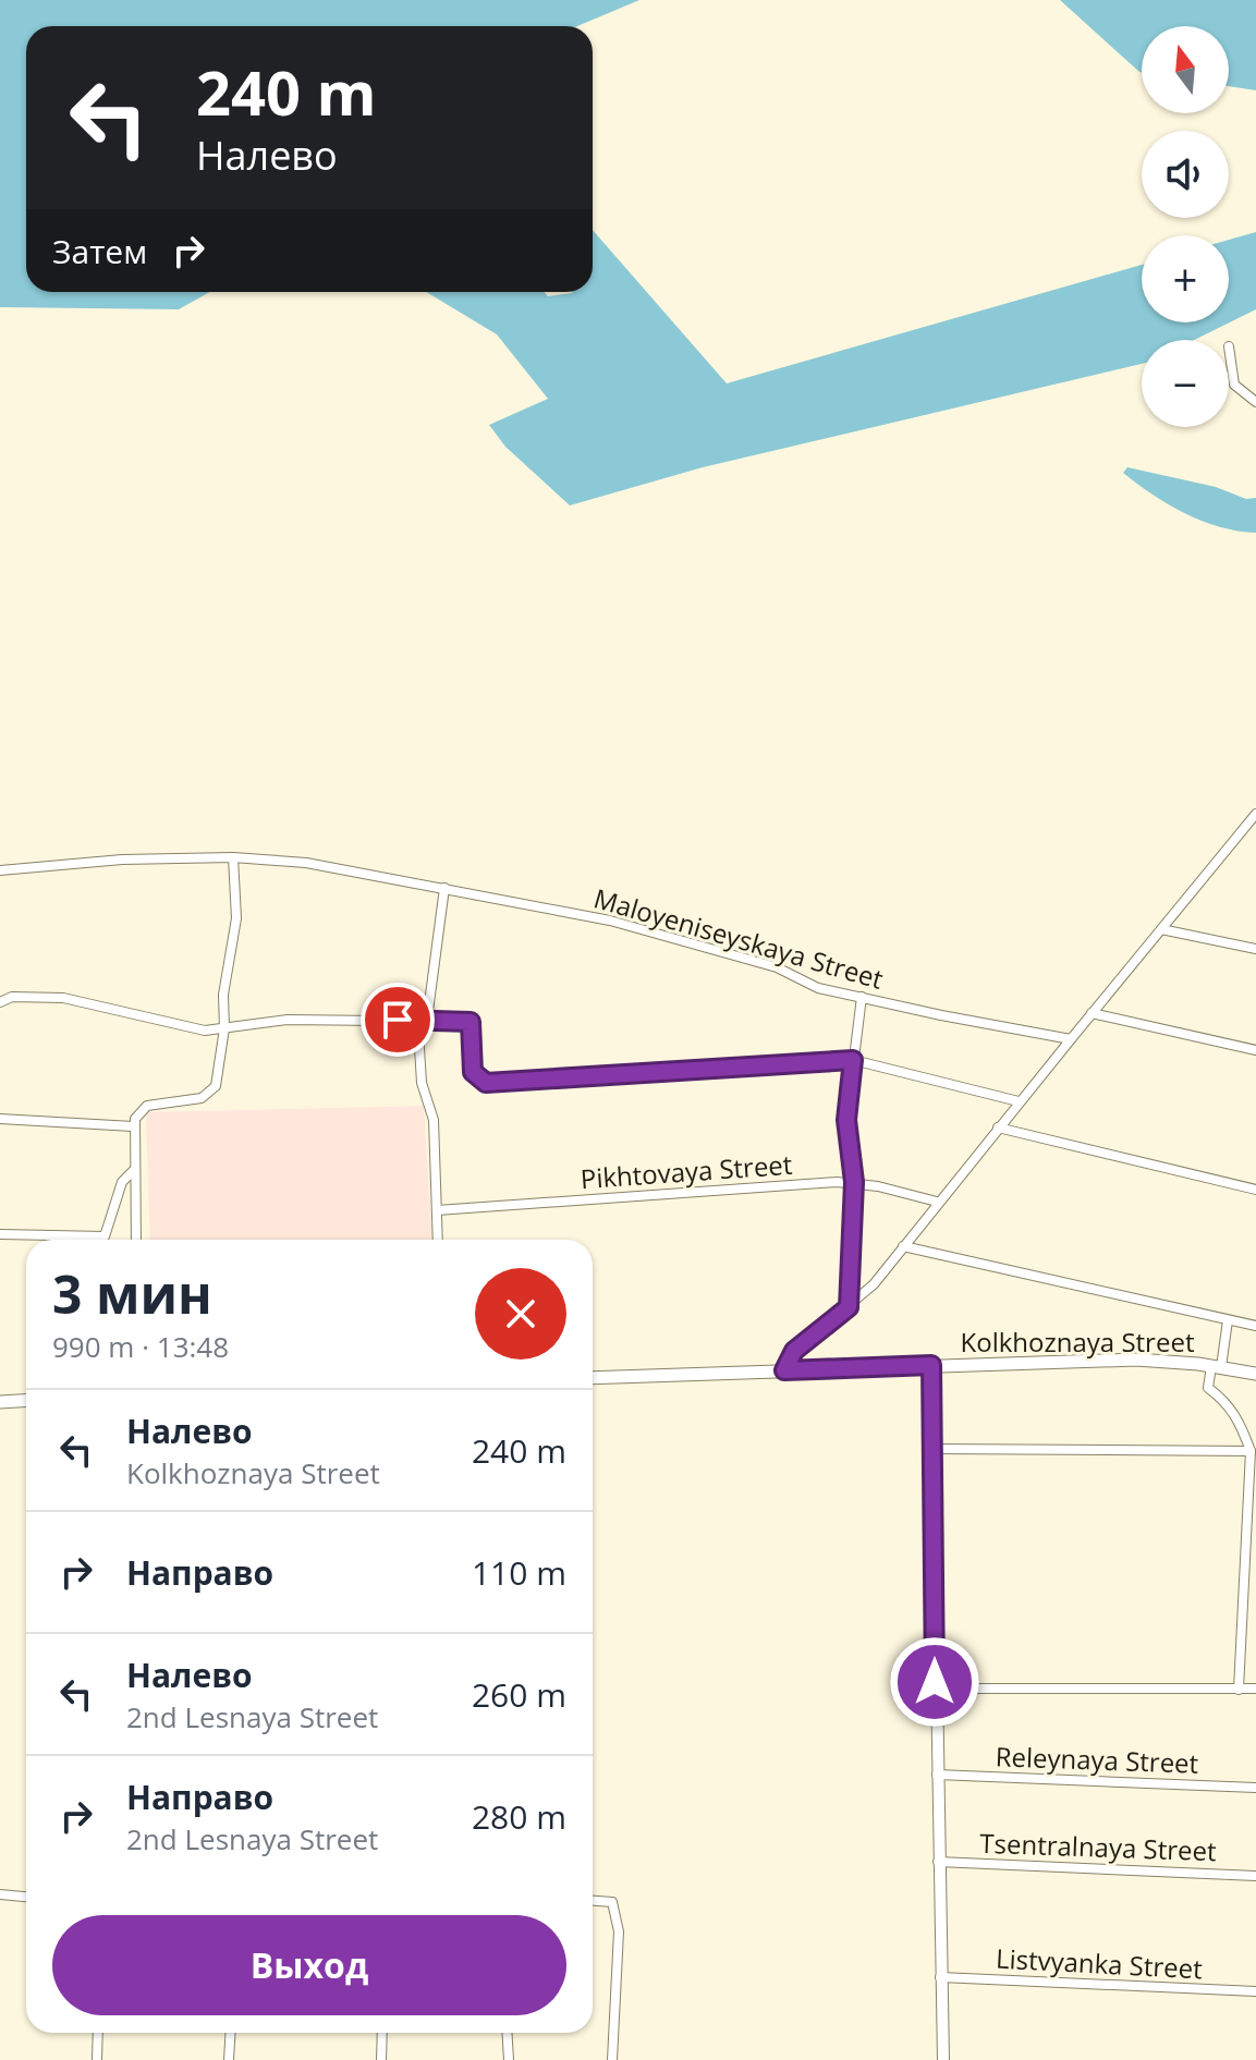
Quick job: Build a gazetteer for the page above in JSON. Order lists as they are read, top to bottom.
{
  "streets": {
    "main road": ["Kolkhoznaya Street"],
    "street": [
      "Maloyeniseyskaya Street",
      "Pikhtovaya Street",
      "Releynaya Street",
      "Tsentralnaya Street",
      "Listvyanka Street"
    ]
  },
  "north": "top",
  "page": {
    "map_buttons": ["+", "−"],
    "turn": ["240 m", "Налево"],
    "then": "Затем",
    "heading": ["3 мин", "990 m · 13:48"],
    "list": [
      {
        "name": "Налево",
        "note": "Kolkhoznaya Street",
        "value": "240 m"
      },
      {
        "name": "Направо",
        "value": "110 m"
      },
      {
        "name": "Налево",
        "note": "2nd Lesnaya Street",
        "value": "260 m"
      },
      {
        "name": "Направо",
        "note": "2nd Lesnaya Street",
        "value": "280 m"
      }
    ],
    "buttons": "Выход"
  }
}
